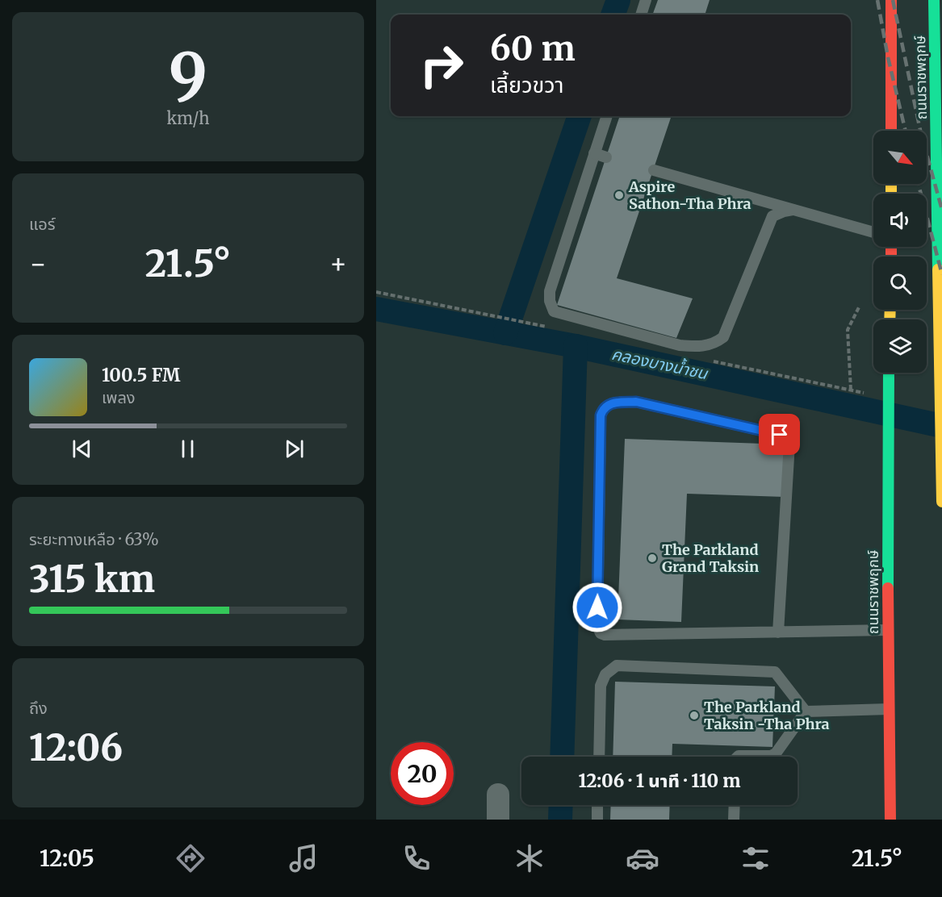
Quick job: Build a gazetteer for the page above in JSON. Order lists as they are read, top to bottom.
{
  "streets": {
    "main road": ["ถนนราชพฤกษ์"]
  },
  "water": ["คลองบางน้ำชน"],
  "places": ["Aspire Sathon-Tha Phra", "The Parkland Grand Taksin", "The Parkland Taksin -Tha Phra"],
  "north": "bottom right",
  "page": {
    "tile": [
      ["9", "km/h"],
      "แอร์",
      ["ระยะทางเหลือ · 63%", "315 km"],
      ["ถึง", "12:06"]
    ],
    "turn": ["60 m", "เลี้ยวขวา"],
    "heat": ["−", "21.5°", "+"],
    "song": ["100.5 FM", "เพลง"],
    "limit": "20",
    "trip": "12:06 · 1 นาที · 110 m",
    "tabs": ["12:05", "21.5°"]
  }
}
